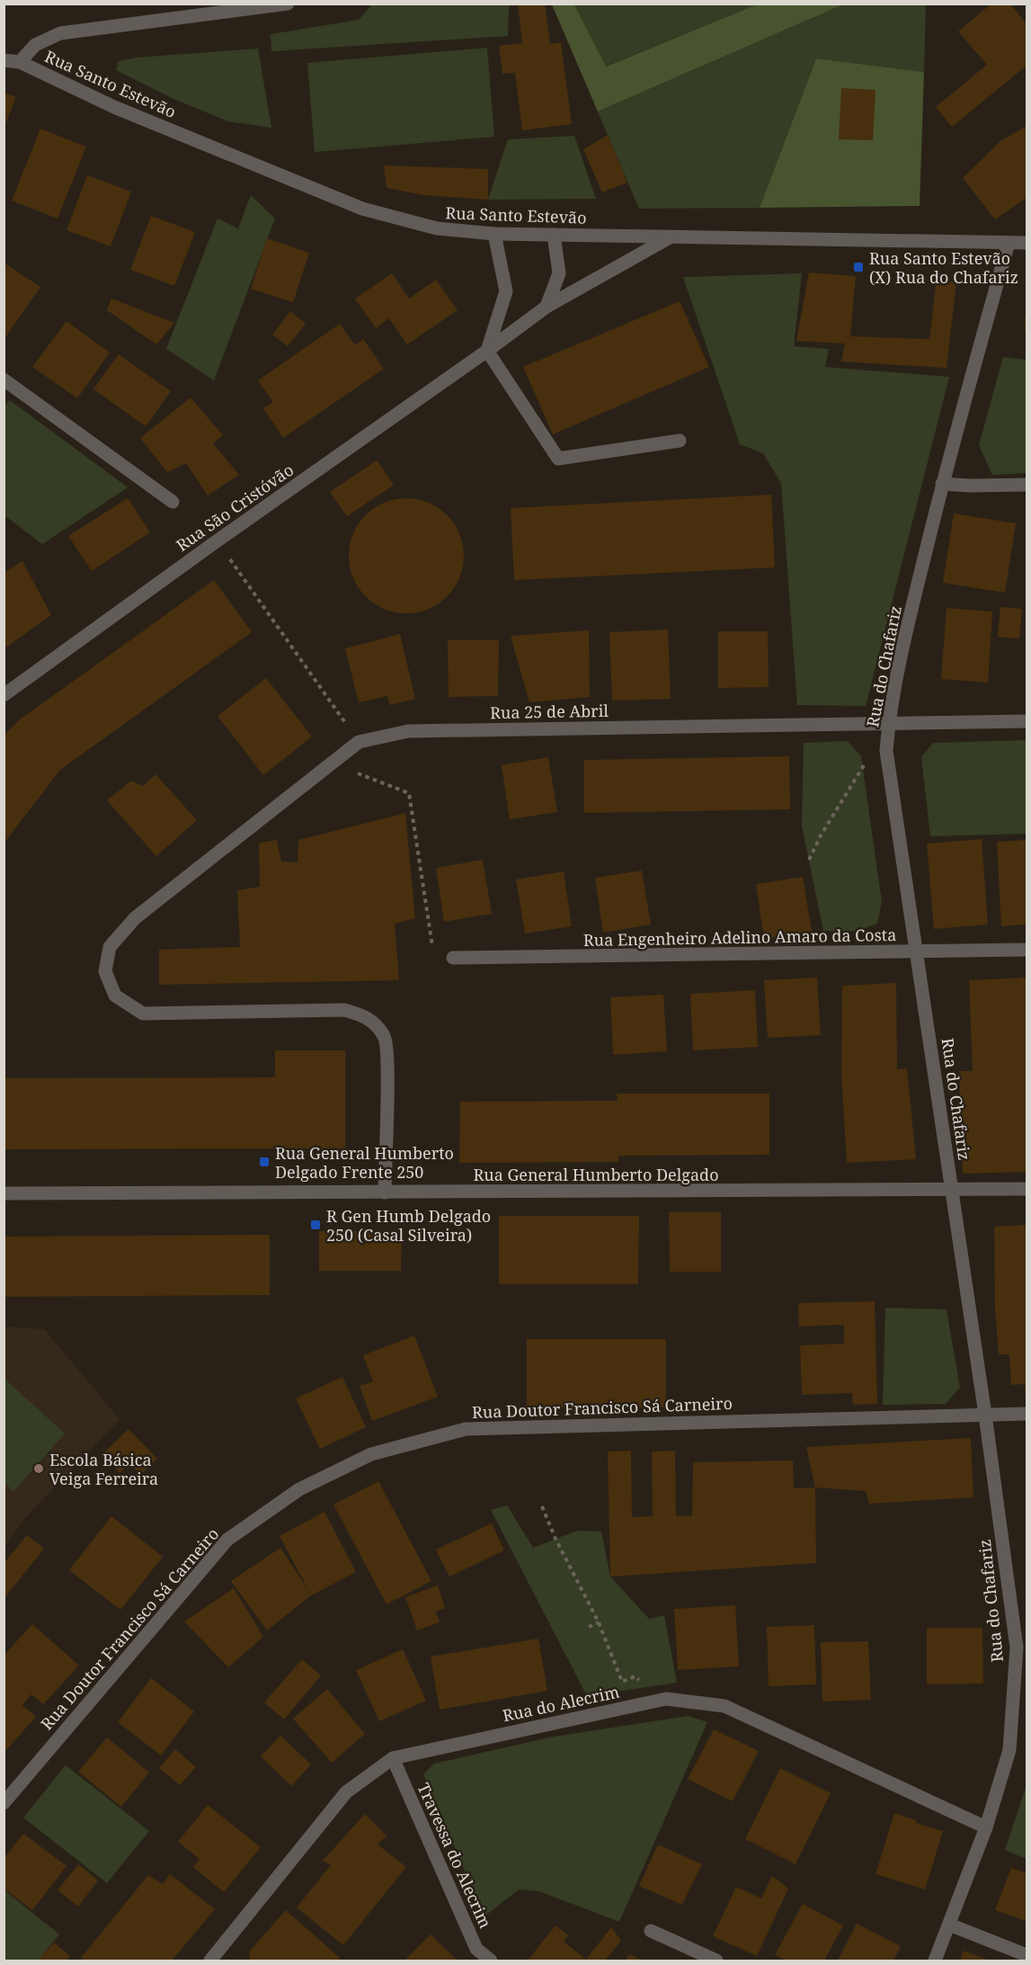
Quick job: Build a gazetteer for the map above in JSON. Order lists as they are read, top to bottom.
{
  "streets": {
    "street": [
      "Rua Santo Estevão",
      "Rua São Cristóvão",
      "Rua do Chafariz",
      "Rua 25 de Abril",
      "Rua Engenheiro Adelino Amaro da Costa",
      "Rua General Humberto Delgado",
      "Rua Doutor Francisco Sá Carneiro",
      "Rua do Alecrim",
      "Travessa do Alecrim"
    ]
  },
  "crossings": [
    ["Rua Santo Estevão", "Rua São Cristóvão"],
    ["Rua Santo Estevão", "Rua do Chafariz"],
    ["Rua do Chafariz", "Rua 25 de Abril"],
    ["Rua do Chafariz", "Rua Engenheiro Adelino Amaro da Costa"],
    ["Rua do Chafariz", "Rua General Humberto Delgado"],
    ["Rua do Chafariz", "Rua Doutor Francisco Sá Carneiro"],
    ["Rua do Chafariz", "Rua do Alecrim"],
    ["Rua 25 de Abril", "Rua General Humberto Delgado"],
    ["Rua do Alecrim", "Travessa do Alecrim"]
  ],
  "places": {
    "transit": ["Rua Santo Estevão (X) Rua do Chafariz", "Rua General Humberto Delgado Frente 250", "R Gen Humb Delgado 250 (Casal Silveira)"],
    "other": ["Escola Básica Veiga Ferreira"]
  }
}
